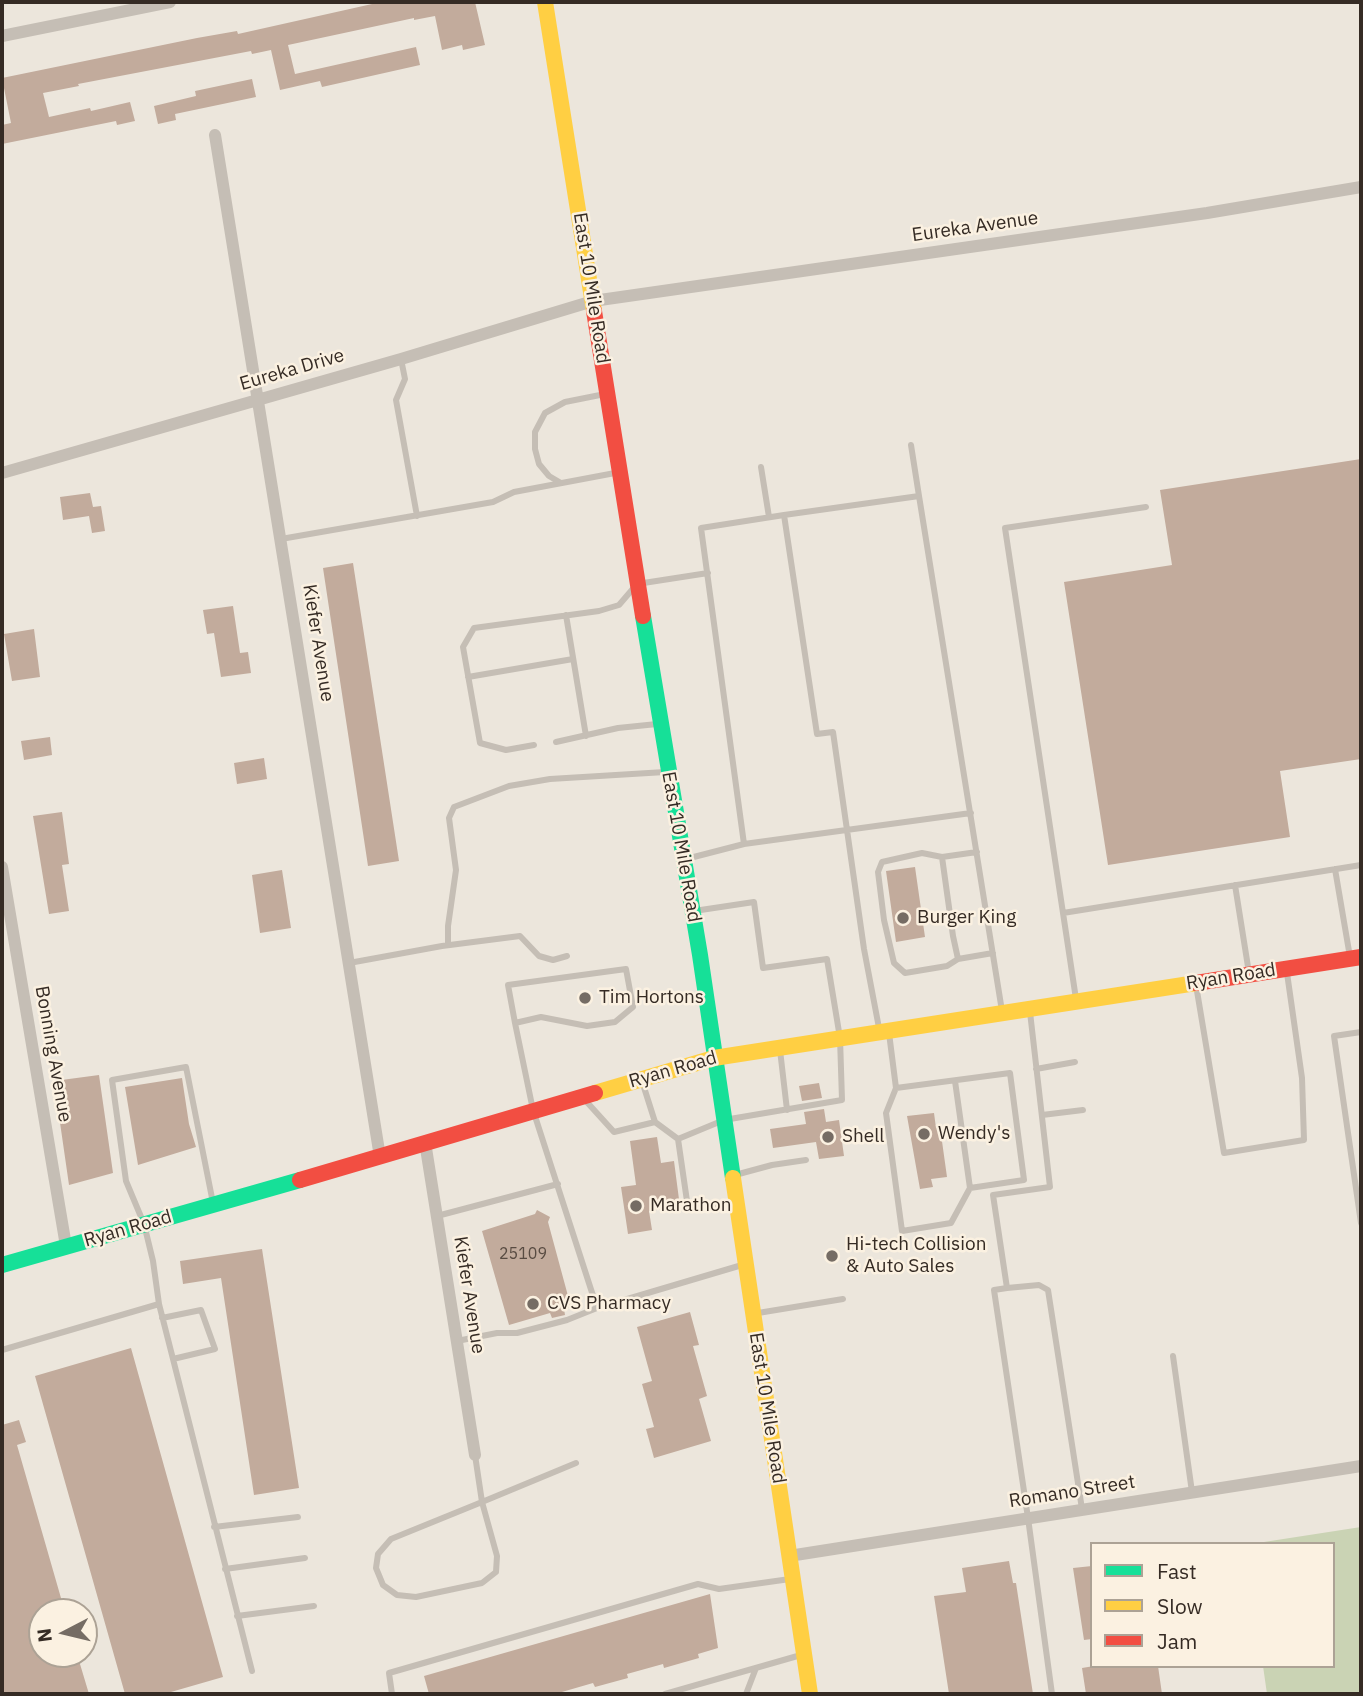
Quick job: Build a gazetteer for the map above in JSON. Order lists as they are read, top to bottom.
{
  "streets": {
    "main road": ["East 10 Mile Road", "Ryan Road"],
    "street": [
      "Eureka Avenue",
      "Eureka Drive",
      "Kiefer Avenue",
      "Bonning Avenue",
      "Romano Street"
    ]
  },
  "crossings": [
    ["Eureka Avenue", "East 10 Mile Road"],
    ["Eureka Avenue", "Eureka Drive"],
    ["East 10 Mile Road", "Eureka Drive"],
    ["East 10 Mile Road", "Ryan Road"],
    ["East 10 Mile Road", "Romano Street"],
    ["Eureka Drive", "Kiefer Avenue"],
    ["Kiefer Avenue", "Ryan Road"],
    ["Ryan Road", "Bonning Avenue"]
  ],
  "places": [
    "Burger King",
    "Tim Hortons",
    "Wendy's",
    "Shell",
    "Marathon",
    "Hi-tech Collision & Auto Sales",
    "CVS Pharmacy"
  ],
  "house_numbers": ["25109"],
  "legend": ["Fast", "Slow", "Jam"],
  "north": "left"
}
